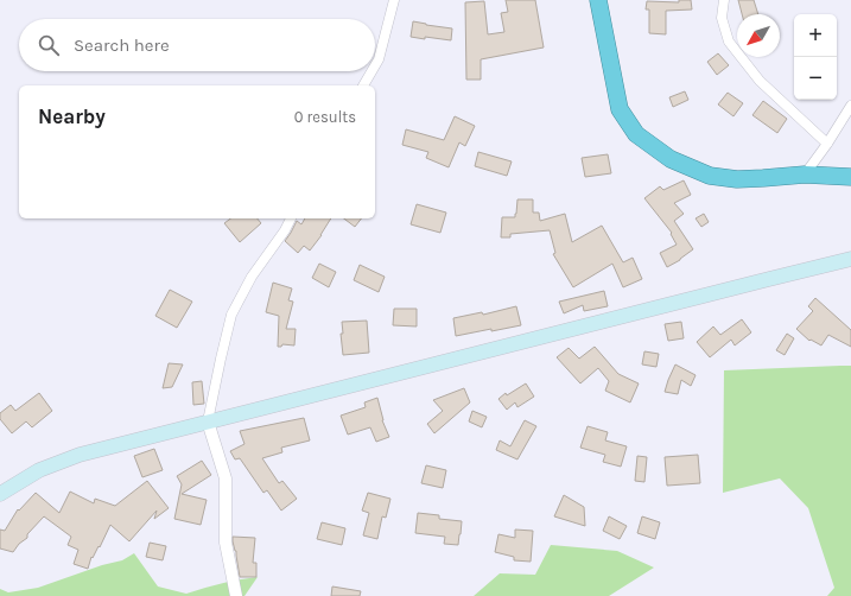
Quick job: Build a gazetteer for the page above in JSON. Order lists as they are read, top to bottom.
{
  "north": "bottom left",
  "page": {
    "map_buttons": ["+", "−"],
    "search": "Search here",
    "heading": ["Nearby", "0 results"]
  }
}
